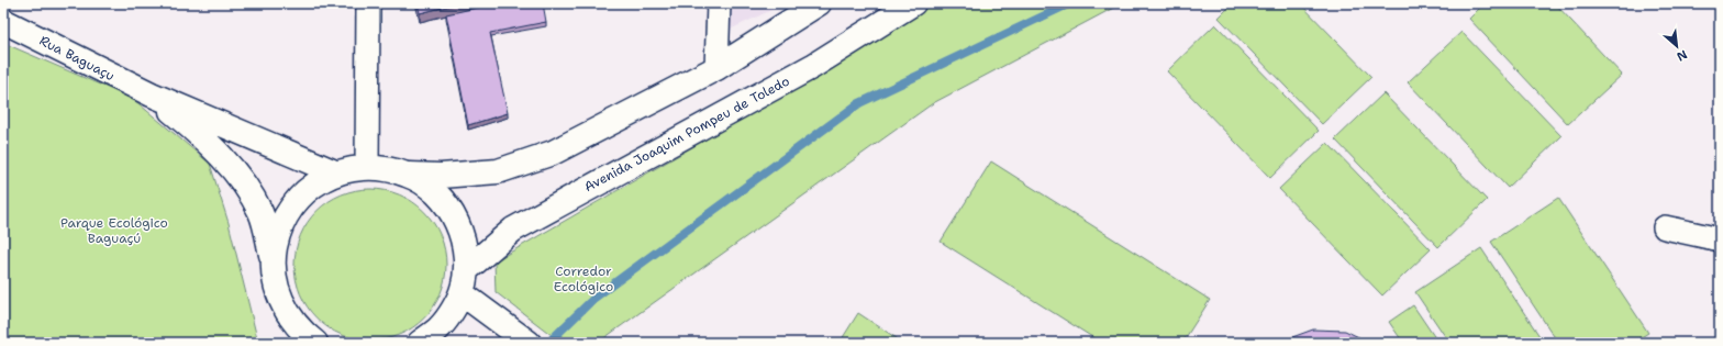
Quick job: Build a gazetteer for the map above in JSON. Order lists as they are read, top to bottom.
{
  "streets": {
    "main road": ["Rua Baguaçu", "Avenida Joaquim Pompeu de Toledo"]
  },
  "parks": ["Parque Ecológico Baguaçú", "Corredor Ecológico"],
  "north": "bottom right"
}
